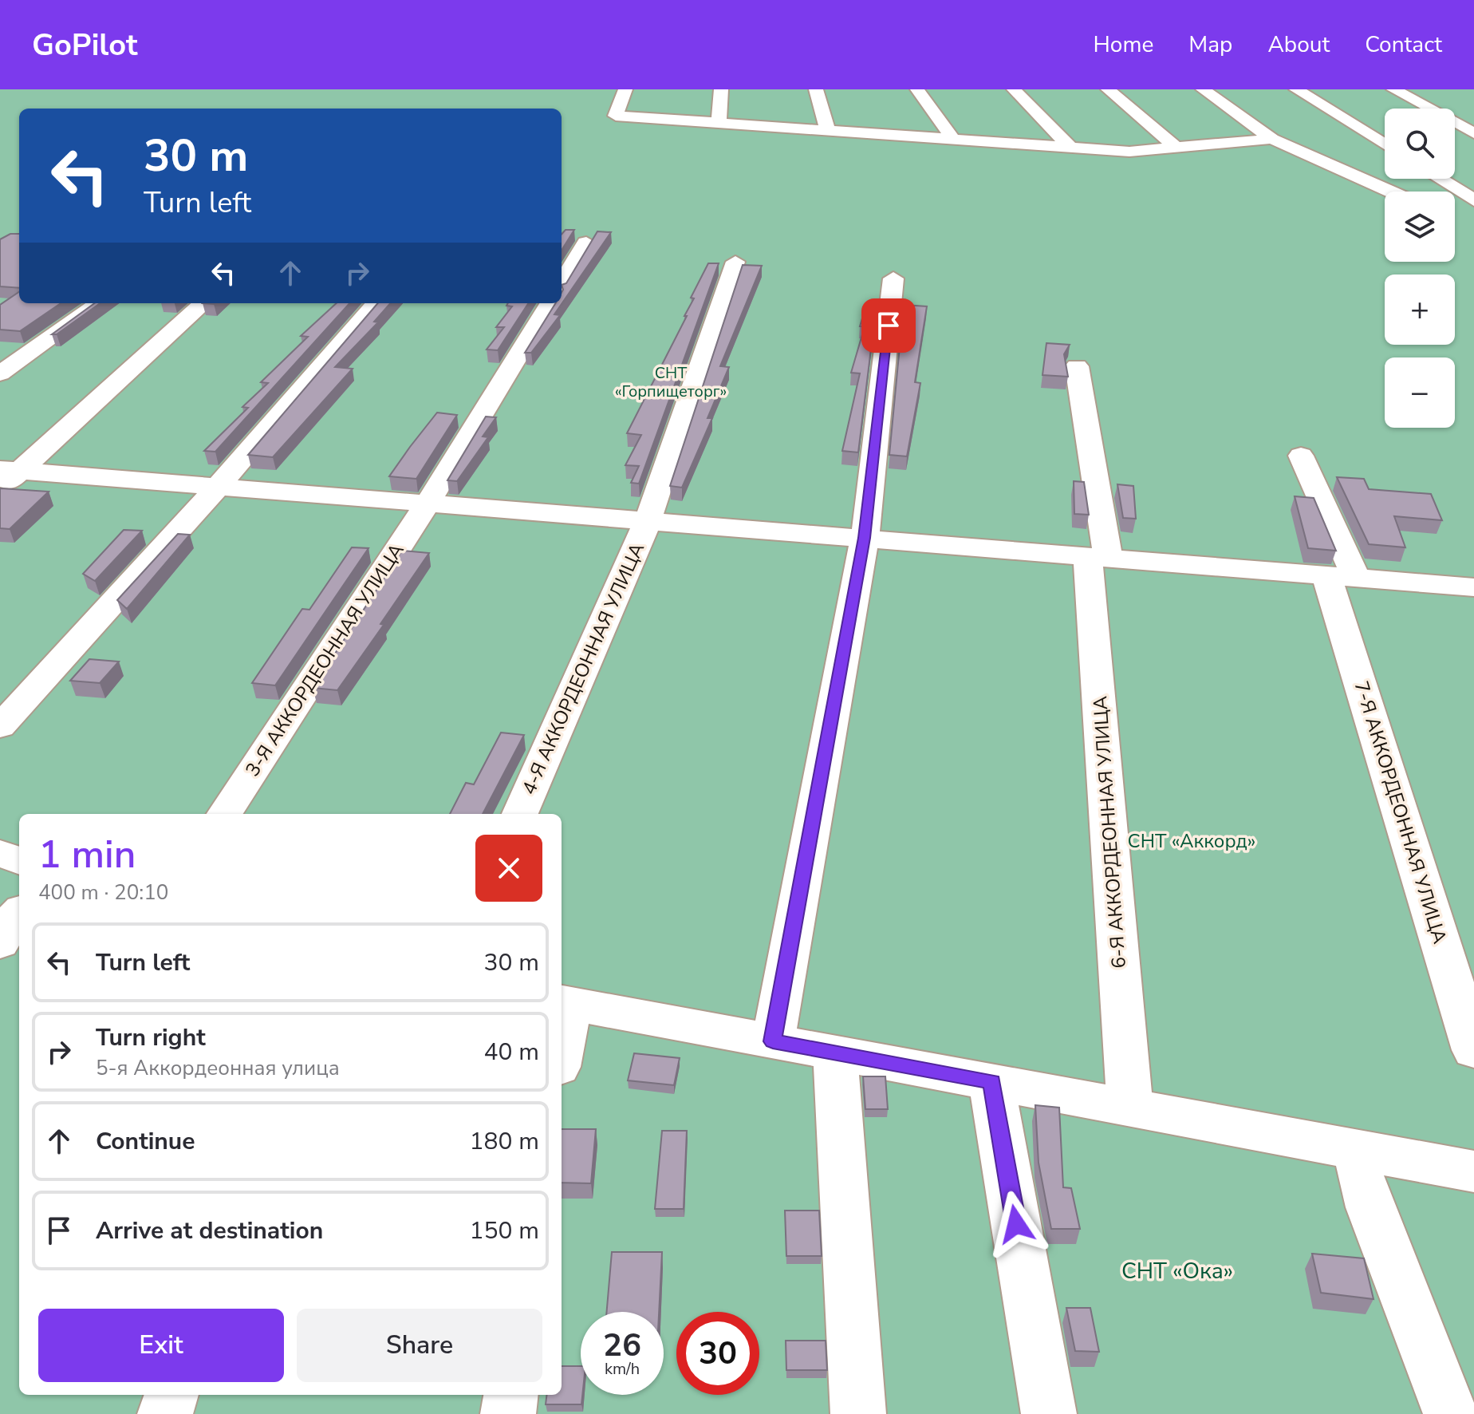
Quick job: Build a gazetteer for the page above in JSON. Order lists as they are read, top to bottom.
{
  "streets": {
    "street": [
      "3-Я АККОРДЕОННАЯ УЛИЦА",
      "4-Я АККОРДЕОННАЯ УЛИЦА",
      "7-Я АККОРДЕОННАЯ УЛИЦА",
      "6-Я АККОРДЕОННАЯ УЛИЦА"
    ]
  },
  "parks": ["СНТ «Горпищеторг»", "СНТ «Аккорд»", "СНТ «Ока»"],
  "page": {
    "header": "GoPilot",
    "nav": [
      "Home",
      "Map",
      "About",
      "Contact"
    ],
    "map_buttons": ["+", "−"],
    "turn": ["30 m", "Turn left"],
    "heading": ["1 min", "400 m · 20:10"],
    "list": [
      {
        "name": "Turn left",
        "value": "30 m"
      },
      {
        "name": "Turn right",
        "note": "5-я Аккордеонная улица",
        "value": "40 m"
      },
      {
        "name": "Continue",
        "value": "180 m"
      },
      {
        "name": "Arrive at destination",
        "value": "150 m"
      }
    ],
    "buttons": ["Exit", "Share"],
    "speed": "26 km/h",
    "limit": "30"
  }
}
